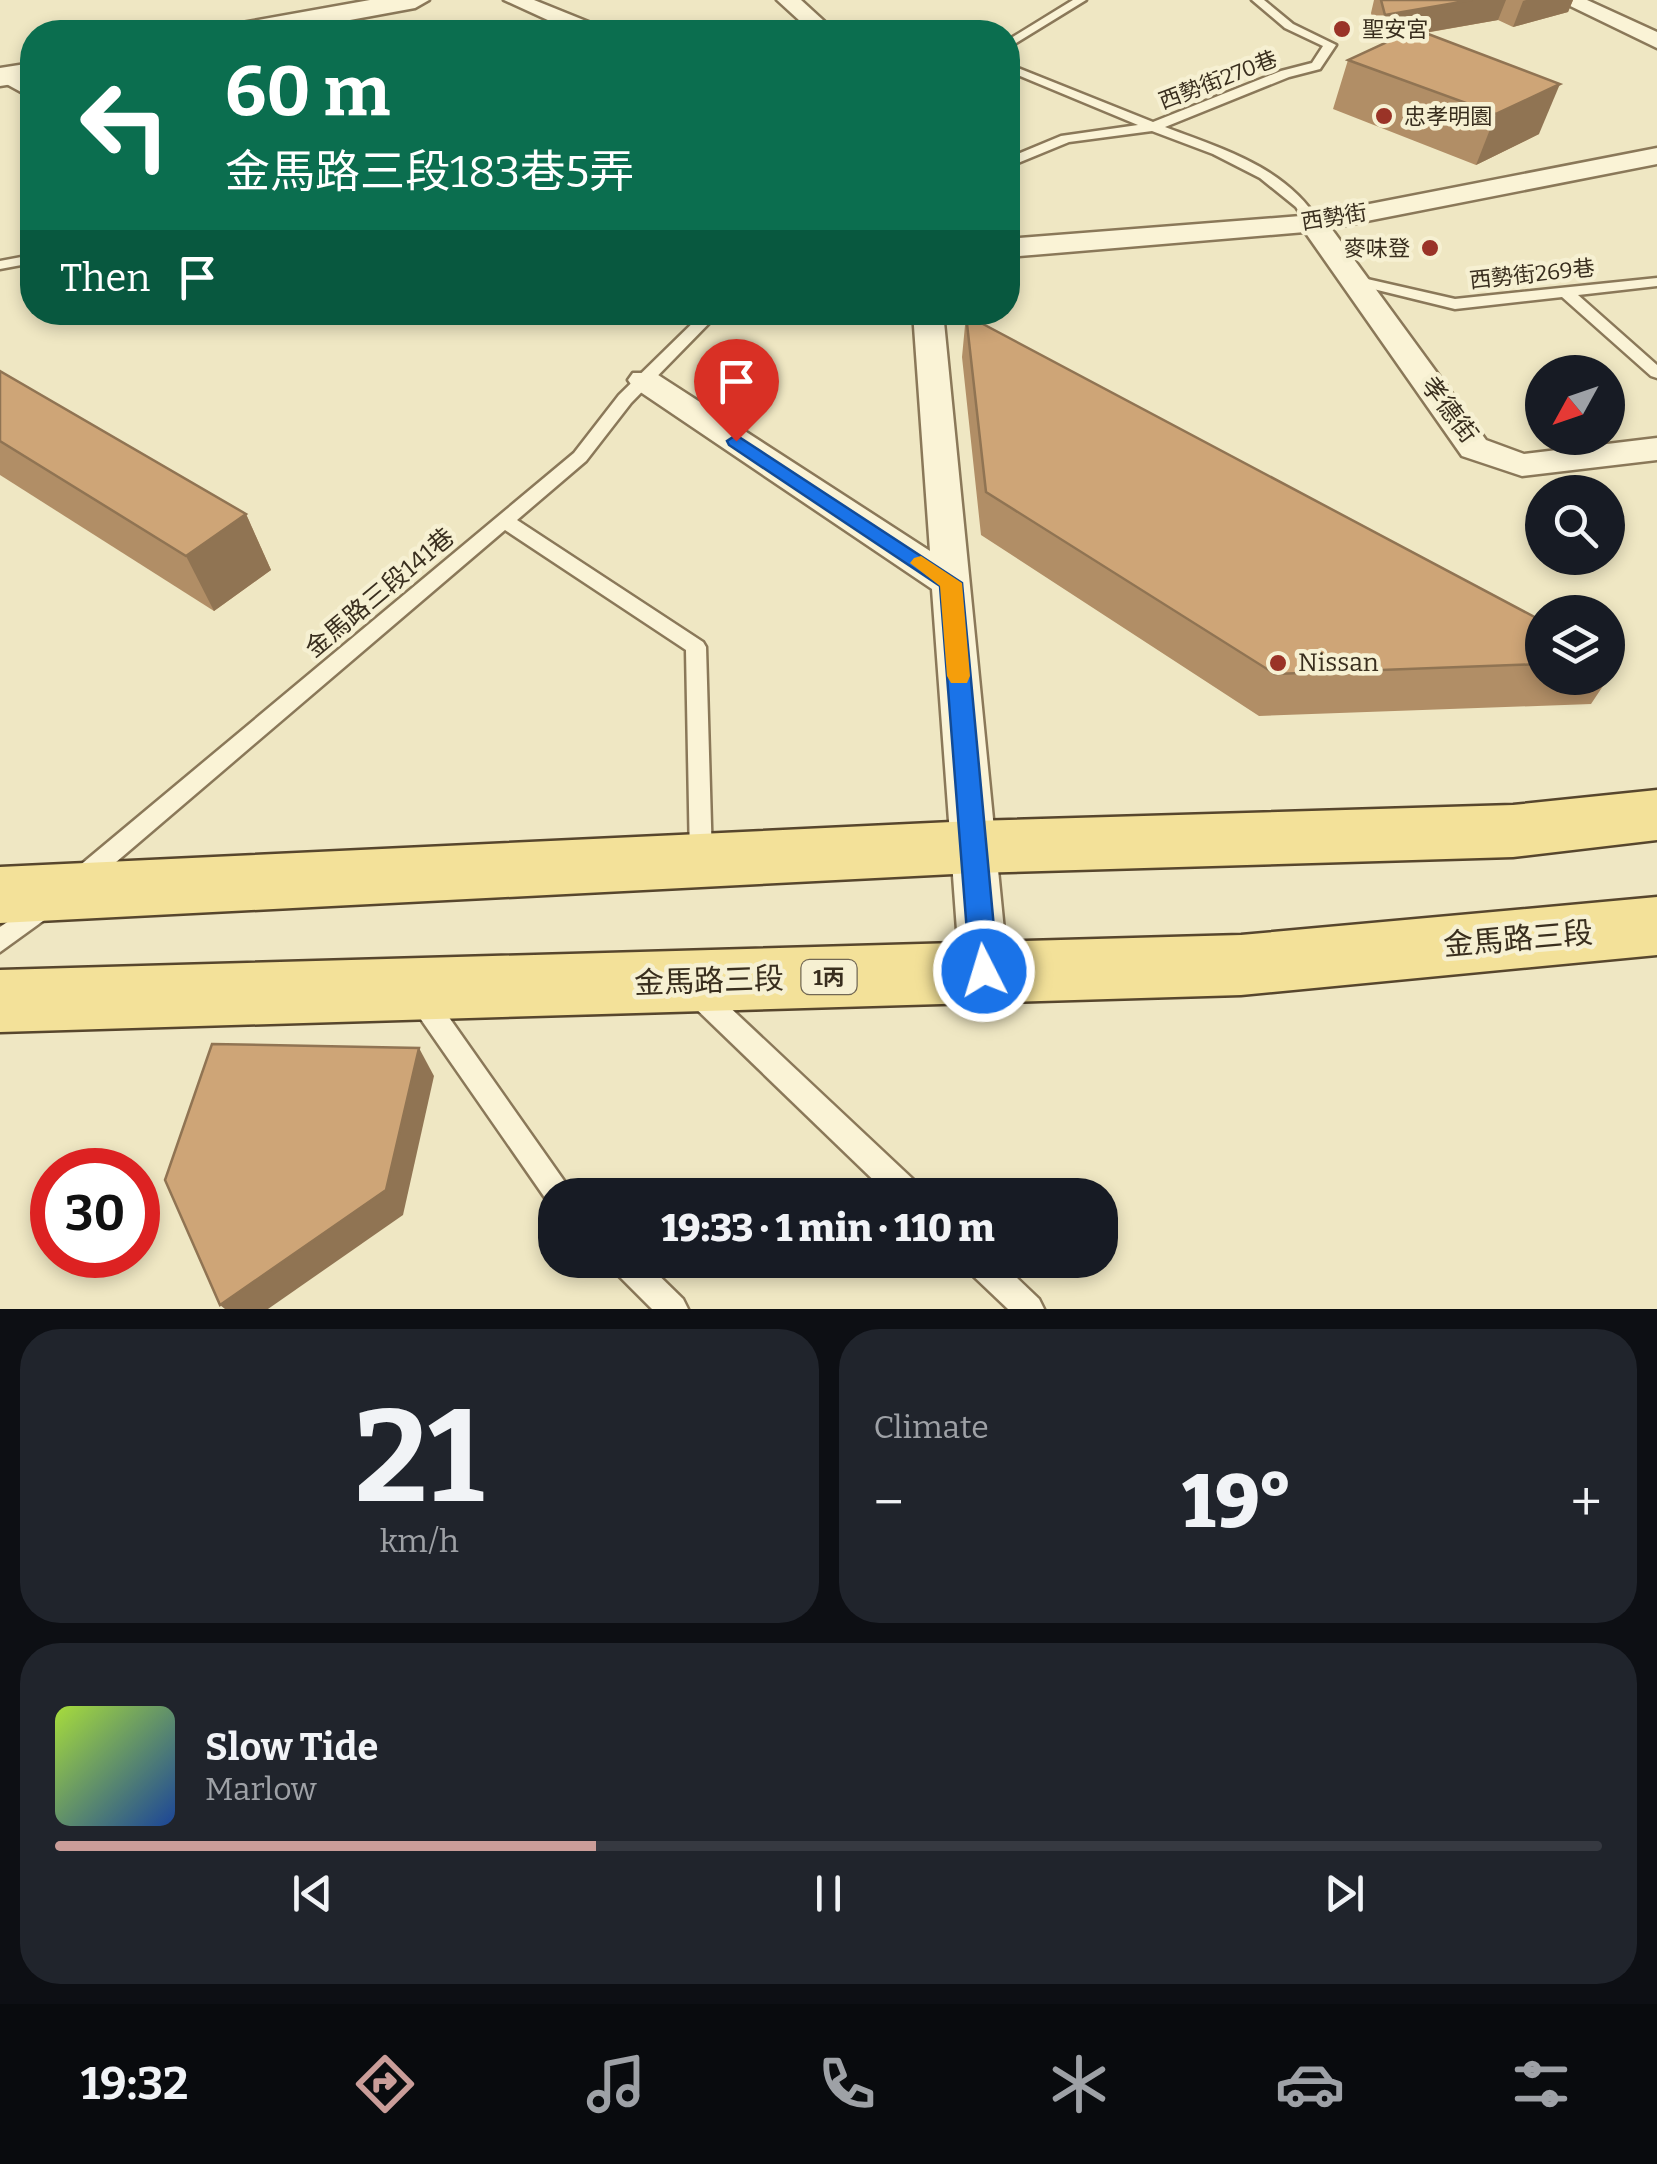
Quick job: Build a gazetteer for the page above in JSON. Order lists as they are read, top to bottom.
{
  "streets": {
    "main road": ["金馬路三段", "1丙"],
    "street": ["西勢街", "孝德街"],
    "lane": ["西勢街270巷", "西勢街269巷", "金馬路三段141巷"]
  },
  "crossings": [
    ["西勢街270巷", "西勢街"],
    ["西勢街270巷", "孝德街"],
    ["西勢街", "孝德街"],
    ["西勢街269巷", "孝德街"]
  ],
  "places": [
    "聖安宮",
    "忠孝明園",
    "麥味登",
    "Nissan"
  ],
  "north": "bottom left",
  "page": {
    "turn": ["60 m", "金馬路三段183巷5弄"],
    "then": "Then",
    "limit": "30",
    "trip": "19:33 · 1 min · 110 m",
    "tile": [
      ["21", "km/h"],
      "Climate"
    ],
    "heat": ["−", "19°", "+"],
    "song": ["Slow Tide", "Marlow"],
    "tabs": "19:32"
  }
}
